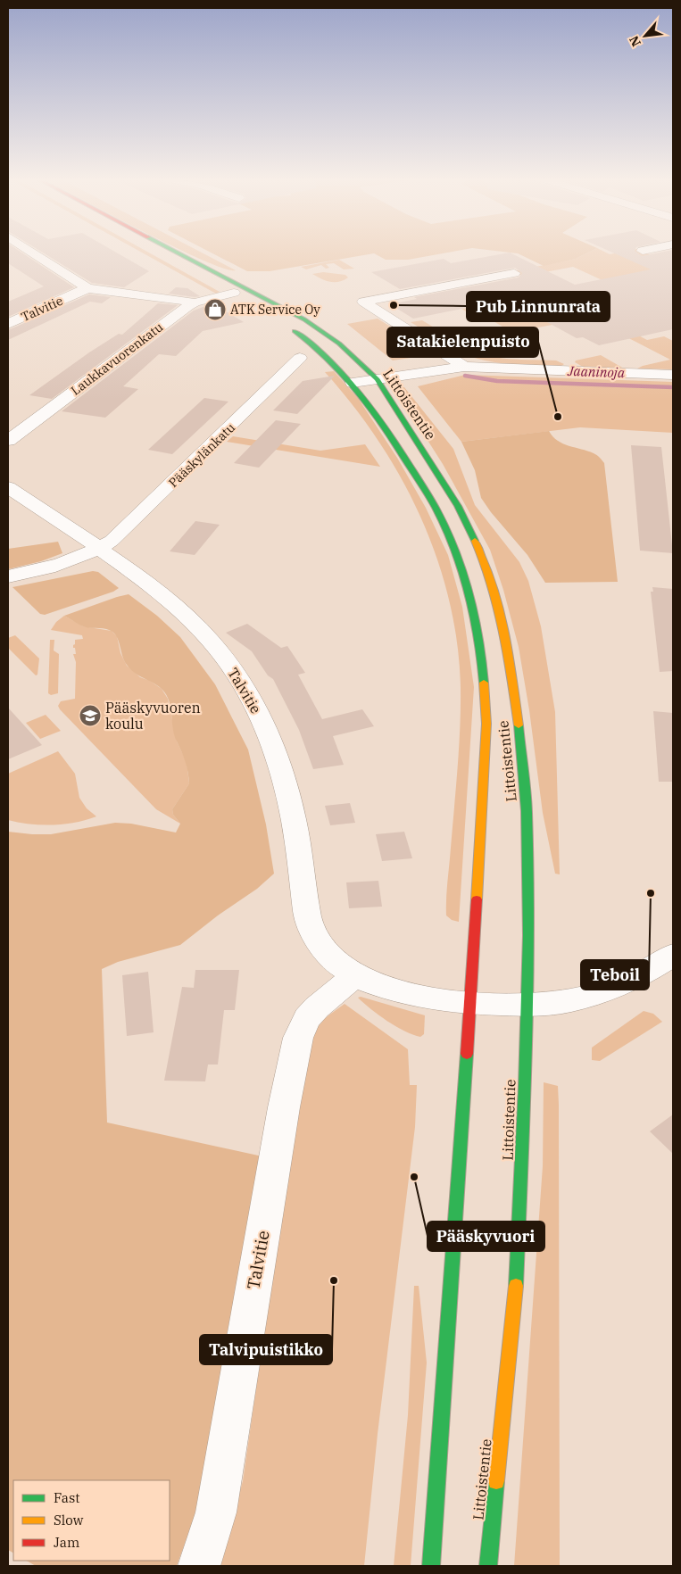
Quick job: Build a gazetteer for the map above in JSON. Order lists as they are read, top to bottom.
{
  "streets": {
    "main road": ["Littoistentie"],
    "street": ["Talvitie", "Laukkavuorenkatu", "Pääskylänkatu"]
  },
  "crossings": [
    ["Talvitie", "Littoistentie"],
    ["Talvitie", "Pääskylänkatu"],
    ["Laukkavuorenkatu", "Littoistentie"]
  ],
  "water": ["Jaaninoja"],
  "places": {
    "other": [
      "Pub Linnunrata",
      "Satakielenpuisto",
      "Teboil",
      "Pääskyvuori",
      "Talvipuistikko"
    ],
    "shop": ["ATK Service Oy"],
    "school or university": ["Pääskyvuoren koulu"]
  },
  "legend": ["Fast", "Slow", "Jam"],
  "north": "bottom left"
}
